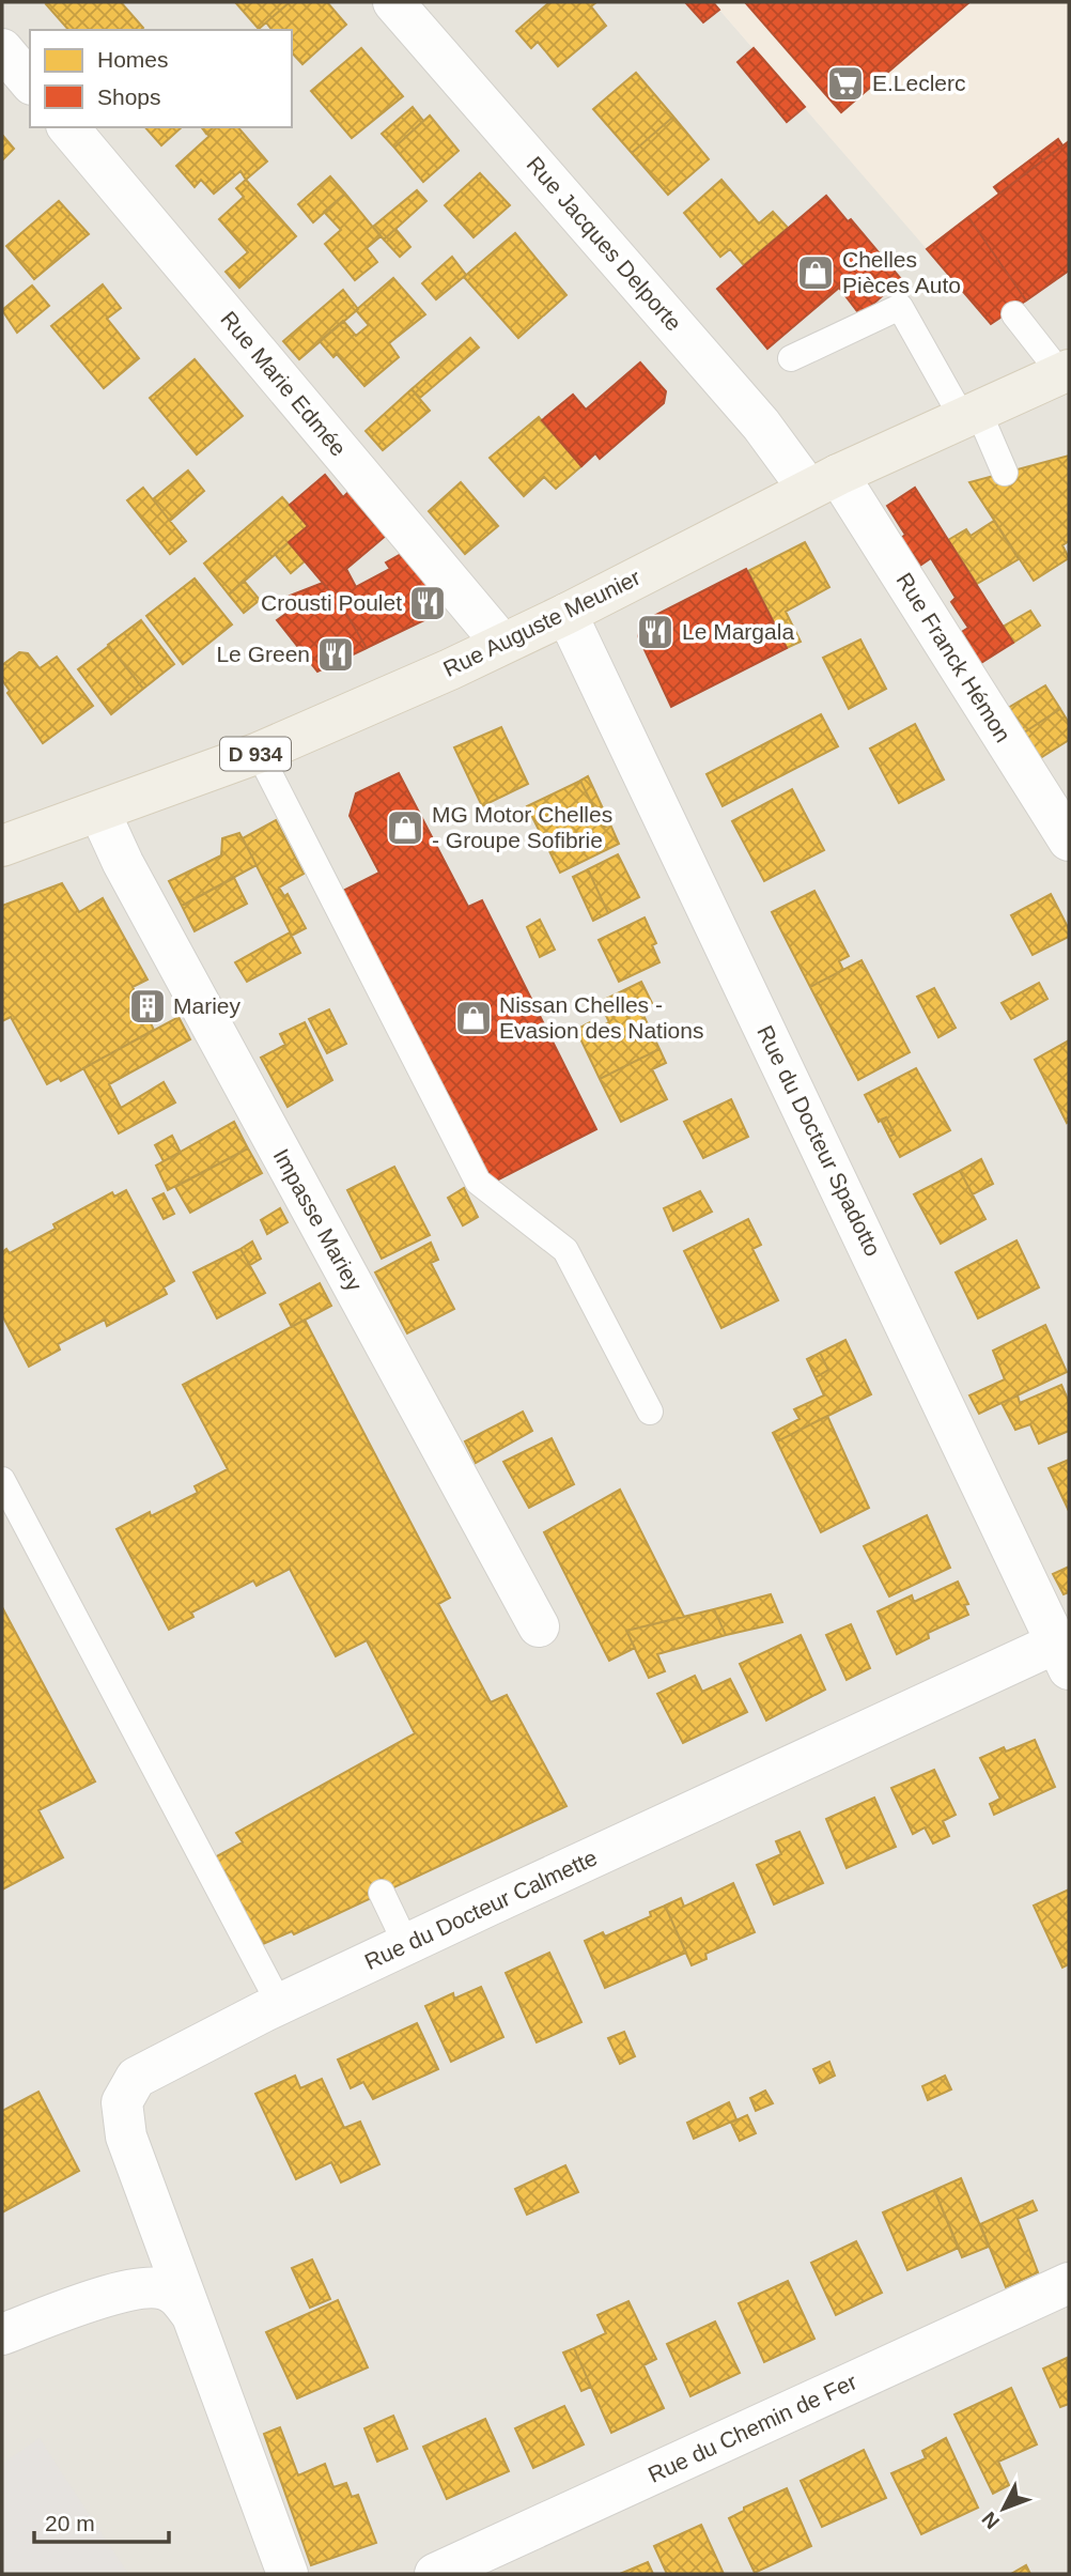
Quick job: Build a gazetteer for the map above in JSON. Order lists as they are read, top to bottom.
{
  "streets": {
    "main road": ["Rue Auguste Meunier", "D 934"],
    "street": [
      "Rue Jacques Delporte",
      "Rue Marie Edmée",
      "Rue Franck Hémon",
      "Rue du Docteur Spadotto",
      "Impasse Mariey",
      "Rue du Docteur Calmette",
      "Rue du Chemin de Fer"
    ]
  },
  "crossings": [
    ["Rue Jacques Delporte", "Rue Auguste Meunier"],
    ["Rue Jacques Delporte", "Rue Franck Hémon"],
    ["Rue Marie Edmée", "Rue Auguste Meunier"],
    ["Rue Auguste Meunier", "Rue Franck Hémon"],
    ["Rue Auguste Meunier", "Rue du Docteur Spadotto"],
    ["Rue Auguste Meunier", "Impasse Mariey"],
    ["Rue du Docteur Spadotto", "Rue du Docteur Calmette"]
  ],
  "places": {
    "supermarket": ["E.Leclerc"],
    "shop": ["Chelles Pièces Auto", "MG Motor Chelles - Groupe Sofibrie", "Nissan Chelles - Evasion des Nations"],
    "restaurant": ["Crousti Poulet", "Le Margala", "Le Green"],
    "building": ["Mariey"]
  },
  "legend": ["Homes", "Shops"],
  "scale_bar": "20 m",
  "north": "bottom left"
}
